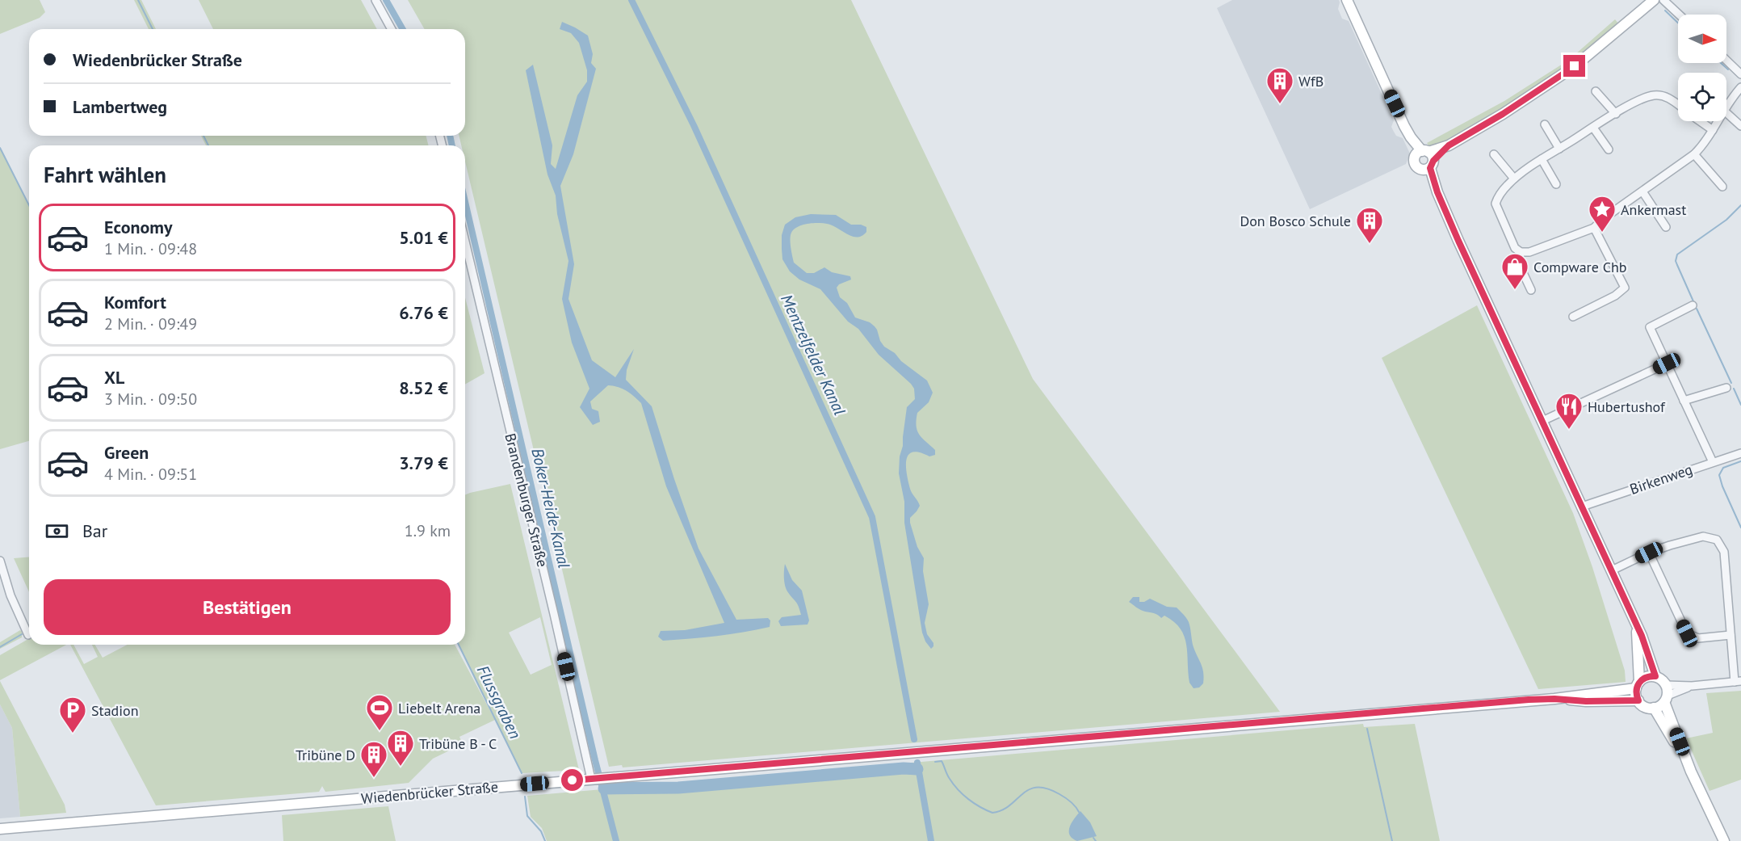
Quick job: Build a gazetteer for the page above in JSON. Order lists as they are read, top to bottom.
{
  "streets": {
    "street": ["Birkenweg", "Brandenburger Straße", "Wiedenbrücker Straße"]
  },
  "crossings": [
    ["Brandenburger Straße", "Wiedenbrücker Straße"]
  ],
  "water": ["Mentzelfelder Kanal", "Boker-Heide-Kanal", "Flussgraben"],
  "places": {
    "building": [
      "WfB",
      "Don Bosco Schule",
      "Tribüne B - C",
      "Tribüne D"
    ],
    "place": ["Ankermast"],
    "shop": ["Compware Chb"],
    "restaurant": ["Hubertushof"],
    "sports": ["Liebelt Arena"],
    "parking": ["Stadion"]
  },
  "north": "right",
  "page": {
    "banner": ["Wiedenbrücker Straße", "Lambertweg"],
    "heading": "Fahrt wählen",
    "list": [
      {
        "name": "Economy",
        "note": "1 Min. · 09:48",
        "value": "5.01 €"
      },
      {
        "name": "Komfort",
        "note": "2 Min. · 09:49",
        "value": "6.76 €"
      },
      {
        "name": "XL",
        "note": "3 Min. · 09:50",
        "value": "8.52 €"
      },
      {
        "name": "Green",
        "note": "4 Min. · 09:51",
        "value": "3.79 €"
      }
    ],
    "pay": ["Bar", "1.9 km"],
    "buttons": "Bestätigen"
  }
}
